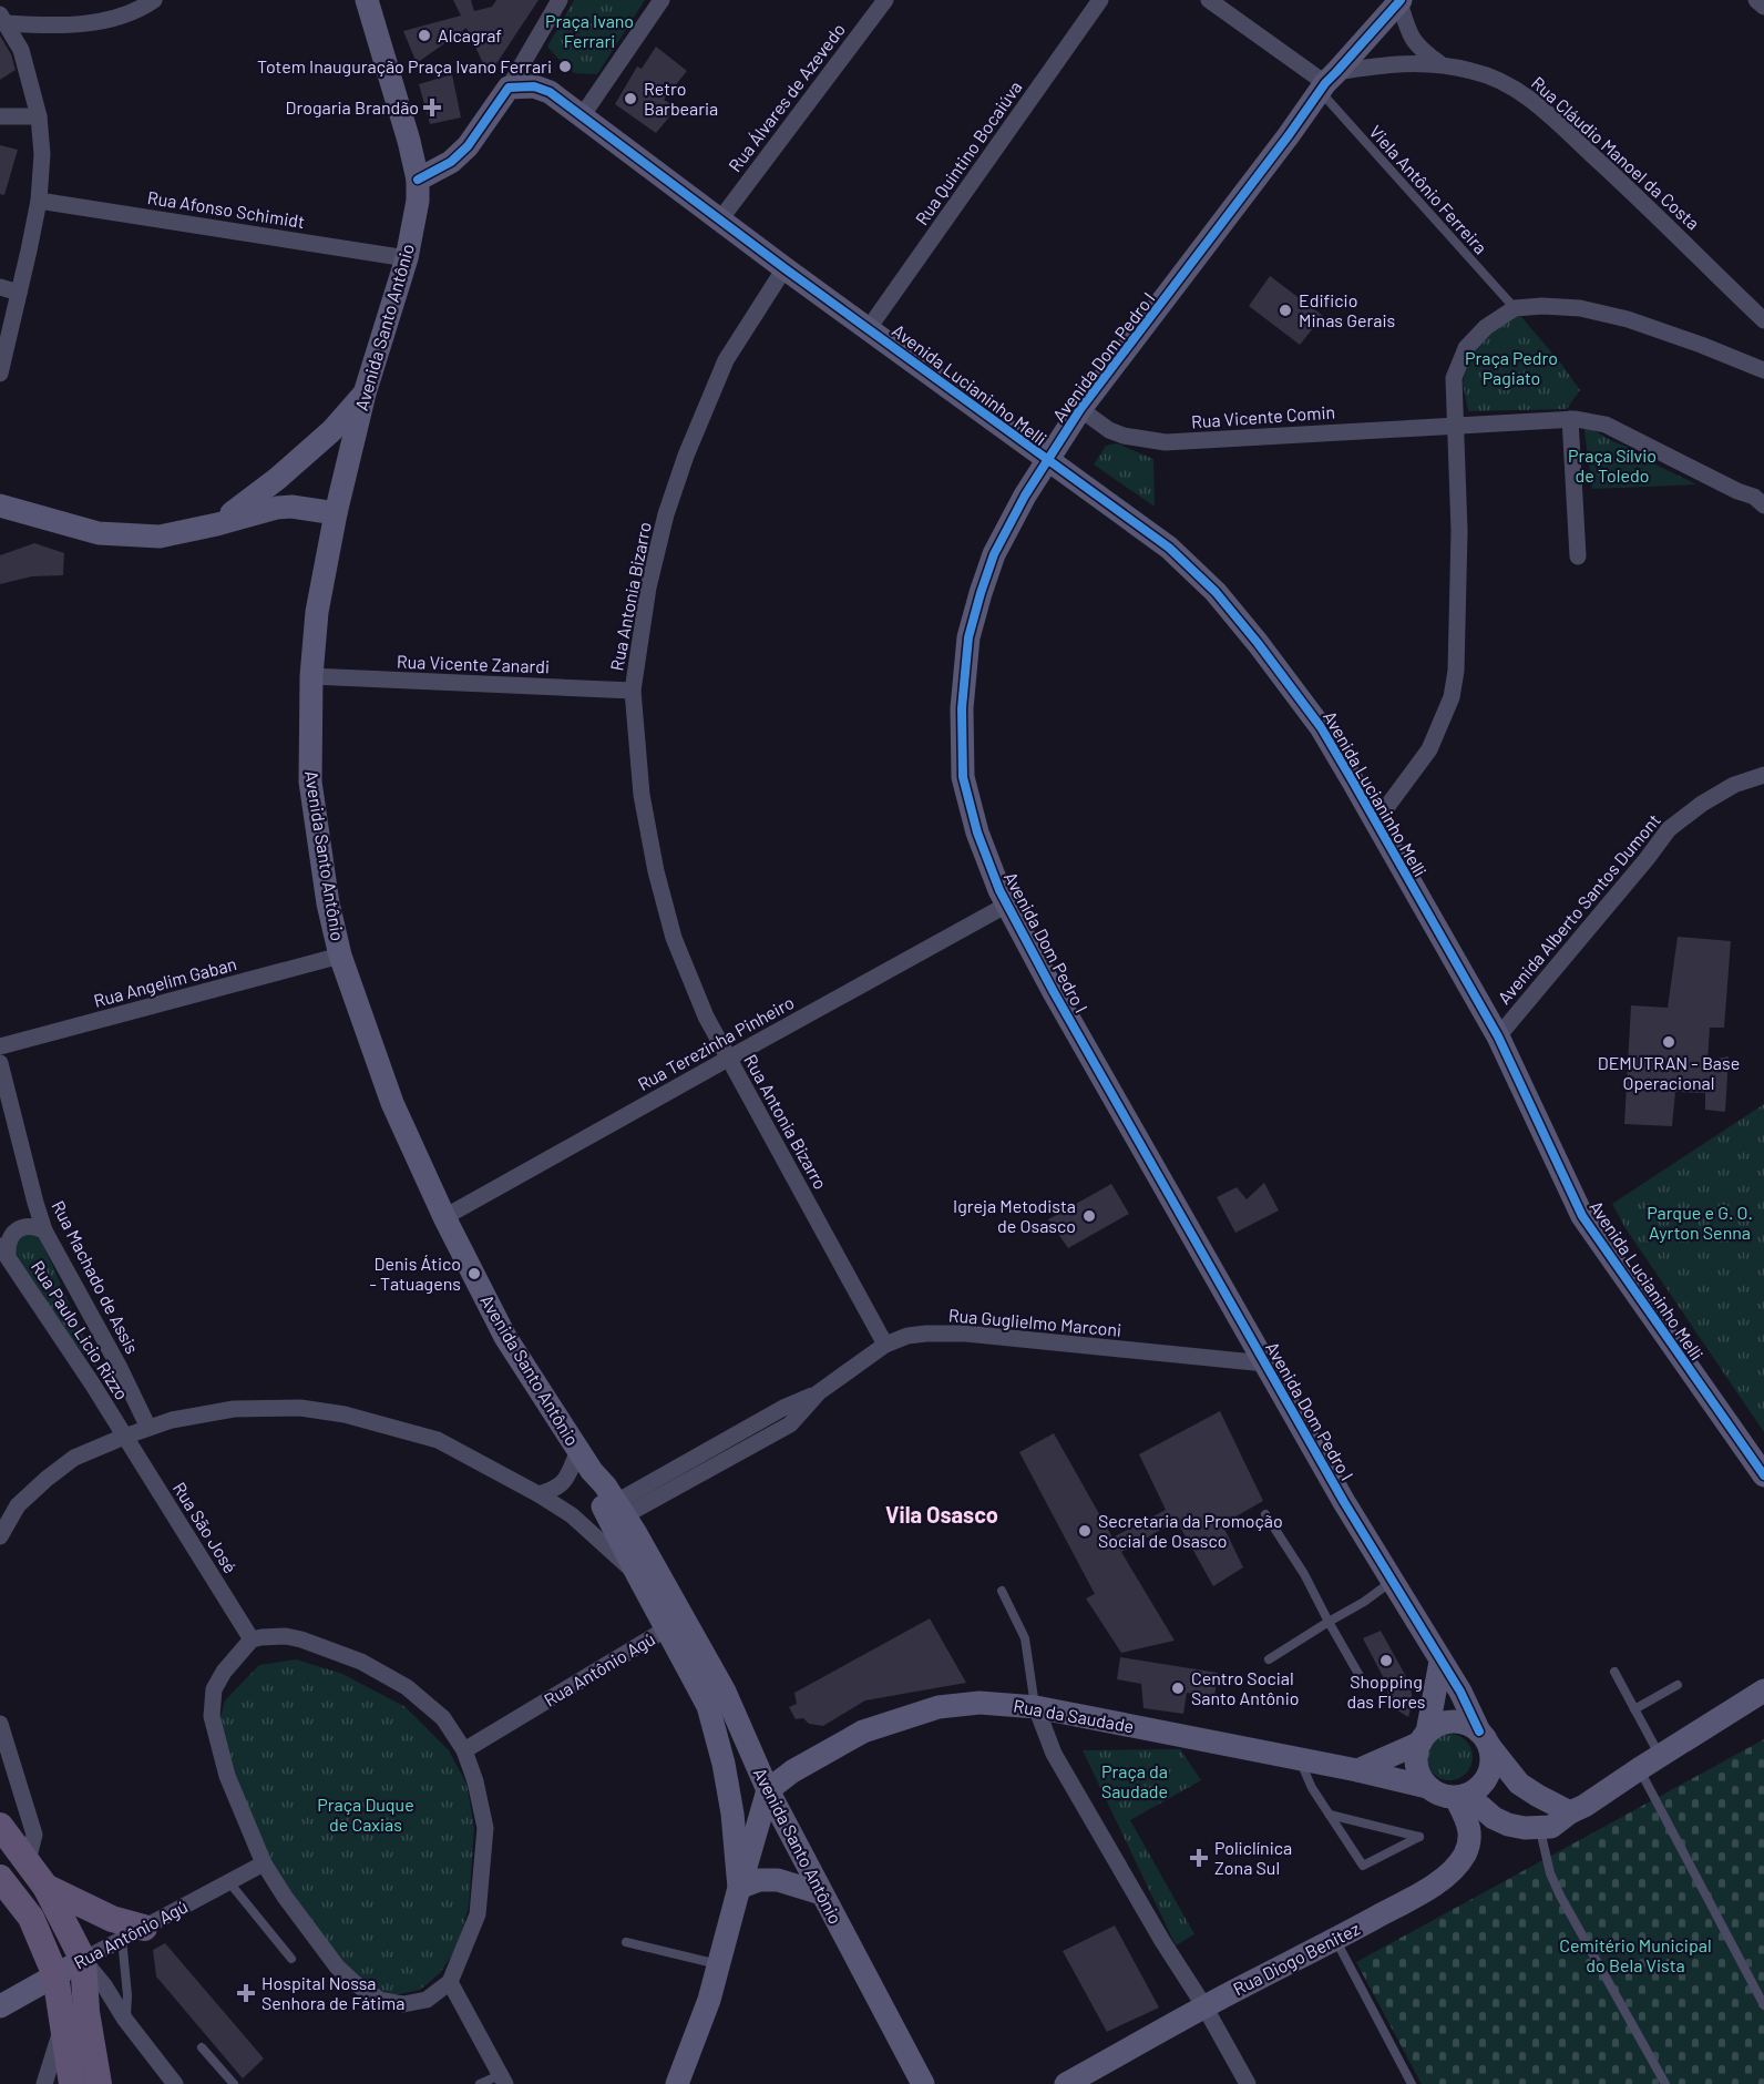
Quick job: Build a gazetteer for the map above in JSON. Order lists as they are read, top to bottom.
{
  "streets": {
    "street": [
      "Rua Álvares de Azevedo",
      "Rua Quintino Bocaiúva",
      "Rua Cláudio Manoel da Costa",
      "Rua Afonso Schimidt",
      "Avenida Santo Antônio",
      "Avenida Dom Pedro I",
      "Avenida Lucianinho Melli",
      "Rua Vicente Comin",
      "Rua Antonia Bizarro",
      "Rua Vicente Zanardi",
      "Avenida Alberto Santos Dumont",
      "Rua Angelim Gaban",
      "Rua Terezinha Pinheiro",
      "Rua Machado de Assis",
      "Rua Guglielmo Marconi",
      "Rua Paulo Licio Rizzo",
      "Rua São José",
      "Rua Antônio Agú",
      "Rua da Saudade",
      "Rua Diogo Benitez"
    ],
    "lane": ["Viela Antônio Ferreira"]
  },
  "crossings": [
    ["Rua Álvares de Azevedo", "Avenida Lucianinho Melli"],
    ["Rua Quintino Bocaiúva", "Avenida Lucianinho Melli"],
    ["Rua Cláudio Manoel da Costa", "Viela Antônio Ferreira"],
    ["Rua Cláudio Manoel da Costa", "Avenida Dom Pedro I"],
    ["Viela Antônio Ferreira", "Avenida Dom Pedro I"],
    ["Rua Afonso Schimidt", "Avenida Santo Antônio"],
    ["Avenida Santo Antônio", "Rua Vicente Zanardi"],
    ["Avenida Santo Antônio", "Rua Angelim Gaban"],
    ["Avenida Santo Antônio", "Rua Terezinha Pinheiro"],
    ["Avenida Santo Antônio", "Rua Guglielmo Marconi"],
    ["Avenida Santo Antônio", "Rua Antônio Agú"],
    ["Avenida Santo Antônio", "Rua da Saudade"],
    ["Avenida Dom Pedro I", "Avenida Lucianinho Melli"],
    ["Avenida Dom Pedro I", "Rua Vicente Comin"],
    ["Avenida Dom Pedro I", "Rua Terezinha Pinheiro"],
    ["Avenida Dom Pedro I", "Rua Guglielmo Marconi"],
    ["Avenida Dom Pedro I", "Rua da Saudade"],
    ["Avenida Dom Pedro I", "Rua Diogo Benitez"],
    ["Avenida Lucianinho Melli", "Rua Antonia Bizarro"],
    ["Avenida Lucianinho Melli", "Avenida Alberto Santos Dumont"],
    ["Rua Antonia Bizarro", "Rua Vicente Zanardi"],
    ["Rua Antonia Bizarro", "Rua Terezinha Pinheiro"],
    ["Rua Antonia Bizarro", "Rua Guglielmo Marconi"],
    ["Rua Paulo Licio Rizzo", "Rua São José"],
    ["Rua da Saudade", "Rua Diogo Benitez"]
  ],
  "districts": ["Vila Osasco"],
  "parks": [
    "Praça Ivano Ferrari",
    "Praça Pedro Pagiato",
    "Praça Sílvio de Toledo",
    "Parque e G. O. Ayrton Senna",
    "Praça da Saudade",
    "Praça Duque de Caxias",
    "Cemitério Municipal do Bela Vista"
  ],
  "places": {
    "other": [
      "Alcagraf",
      "Totem Inauguração Praça Ivano Ferrari",
      "Retro Barbearia",
      "Edificio Minas Gerais",
      "DEMUTRAN - Base Operacional",
      "Igreja Metodista de Osasco",
      "Denis Ático - Tatuagens",
      "Secretaria da Promoção Social de Osasco",
      "Shopping das Flores",
      "Centro Social Santo Antônio"
    ],
    "health": ["Drogaria Brandão", "Policlínica Zona Sul", "Hospital Nossa Senhora de Fátima"]
  }
}
